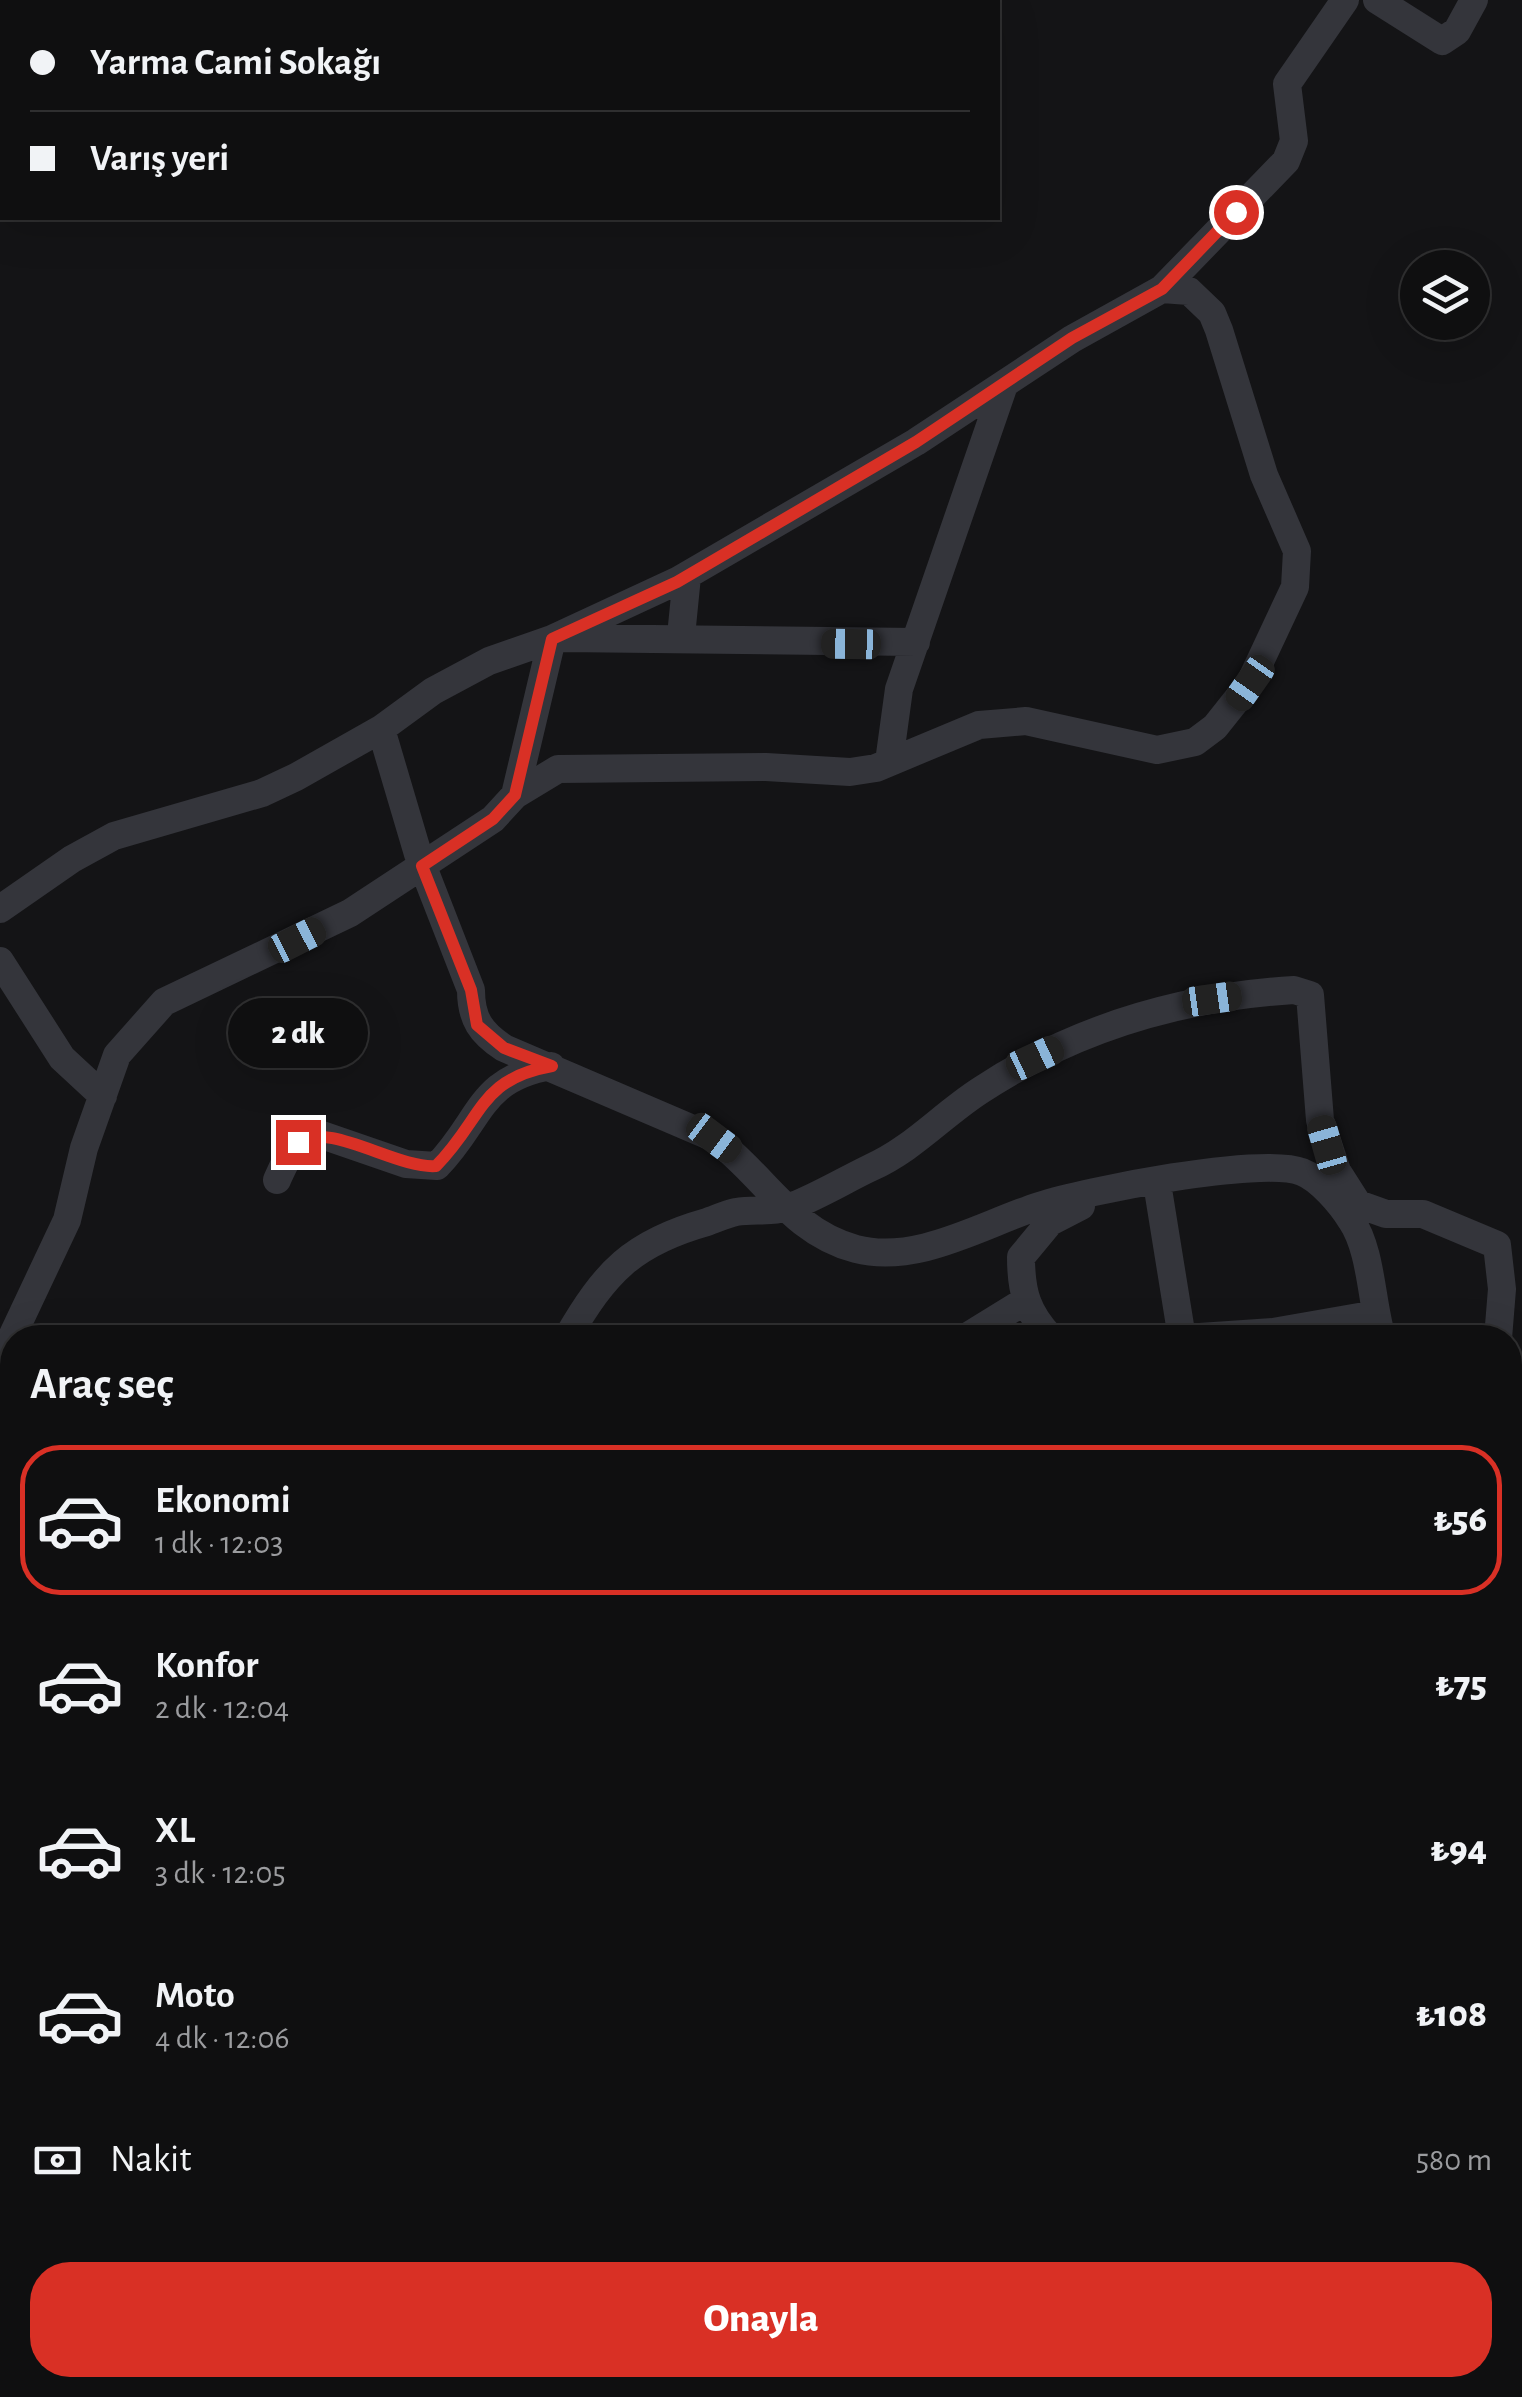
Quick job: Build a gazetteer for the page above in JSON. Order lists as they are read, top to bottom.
{
  "page": {
    "banner": ["Yarma Cami Sokağı", "Varış yeri"],
    "bubble": "2 dk",
    "heading": "Araç seç",
    "list": [
      {
        "name": "Ekonomi",
        "note": "1 dk · 12:03",
        "value": "₺56"
      },
      {
        "name": "Konfor",
        "note": "2 dk · 12:04",
        "value": "₺75"
      },
      {
        "name": "XL",
        "note": "3 dk · 12:05",
        "value": "₺94"
      },
      {
        "name": "Moto",
        "note": "4 dk · 12:06",
        "value": "₺108"
      }
    ],
    "pay": ["Nakit", "580 m"],
    "buttons": "Onayla"
  }
}
